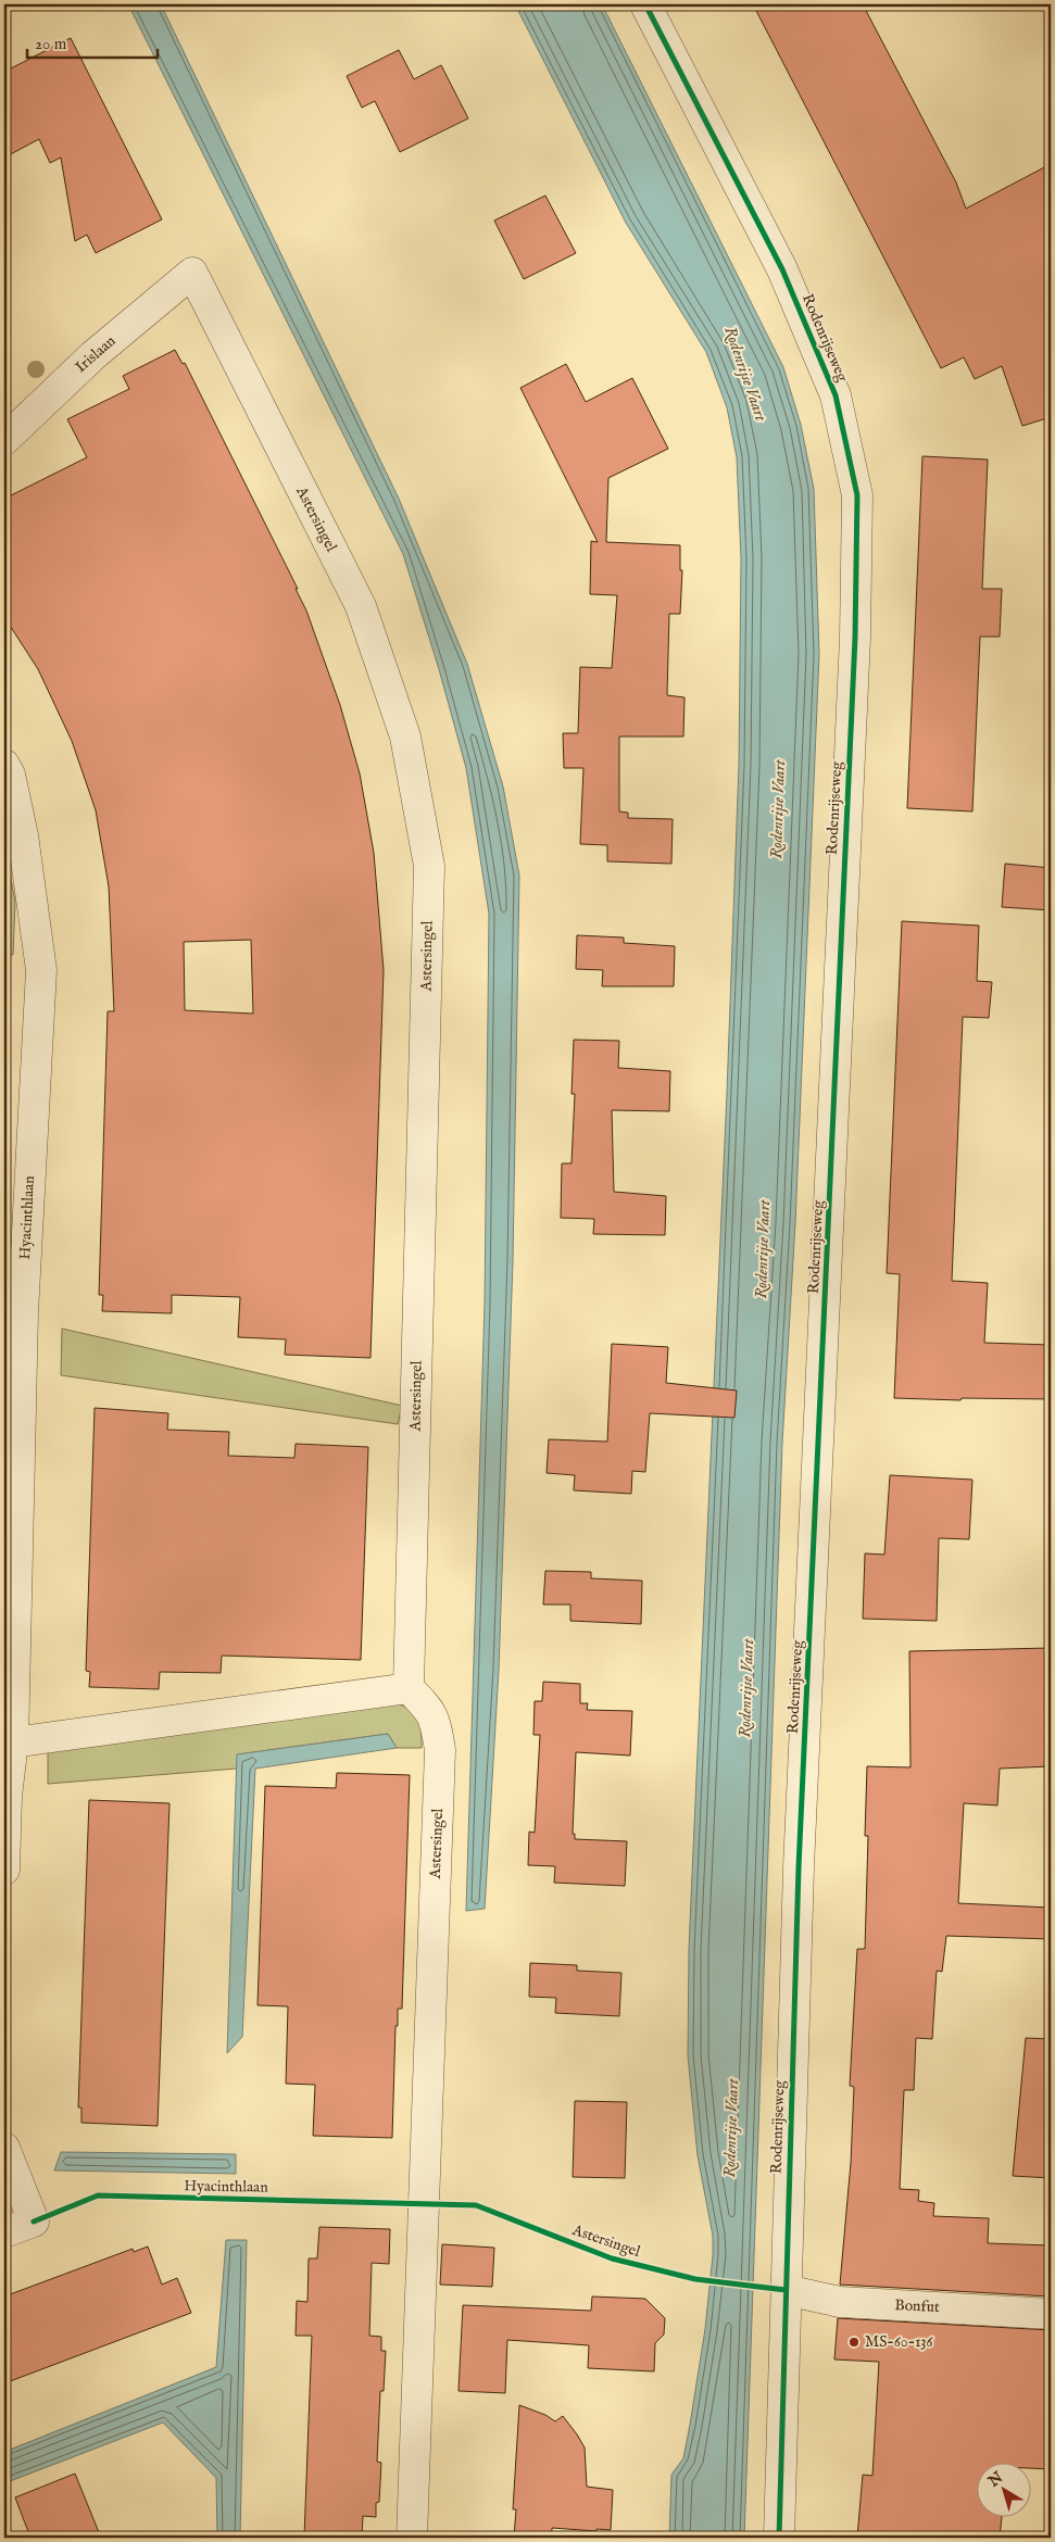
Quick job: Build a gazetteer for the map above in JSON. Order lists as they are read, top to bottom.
{
  "streets": {
    "street": [
      "Rodenrijseweg",
      "Irislaan",
      "Astersingel",
      "Hyacinthlaan",
      "Bonfut"
    ]
  },
  "crossings": [
    ["Rodenrijseweg", "Bonfut"],
    ["Irislaan", "Astersingel"]
  ],
  "water": ["Rodenrijse Vaart"],
  "places": ["MS-60-136"],
  "scale_bar": "20 m",
  "north": "top left"
}
